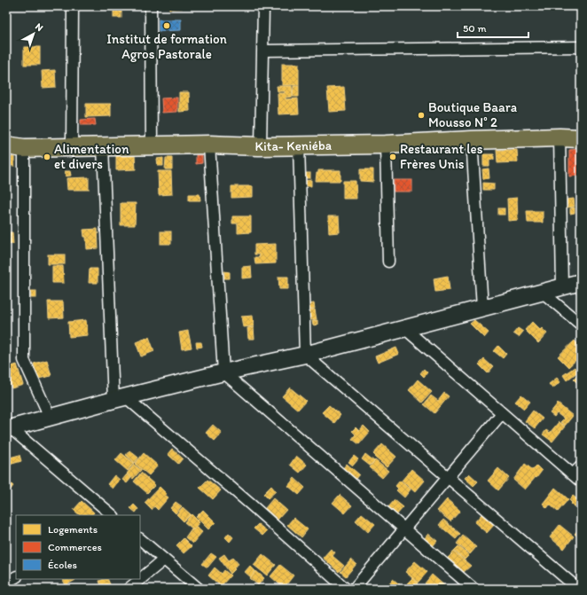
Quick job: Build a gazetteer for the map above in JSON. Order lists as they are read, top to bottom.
{
  "streets": {
    "main road": ["Kita- Keniéba"]
  },
  "places": [
    "Institut de formation Agros Pastorale",
    "Boutique Baara Mousso N° 2",
    "Alimentation et divers",
    "Restaurant les Frères Unis"
  ],
  "legend": ["Logements", "Commerces", "Écoles"],
  "scale_bar": "50 m",
  "north": "top right"
}
